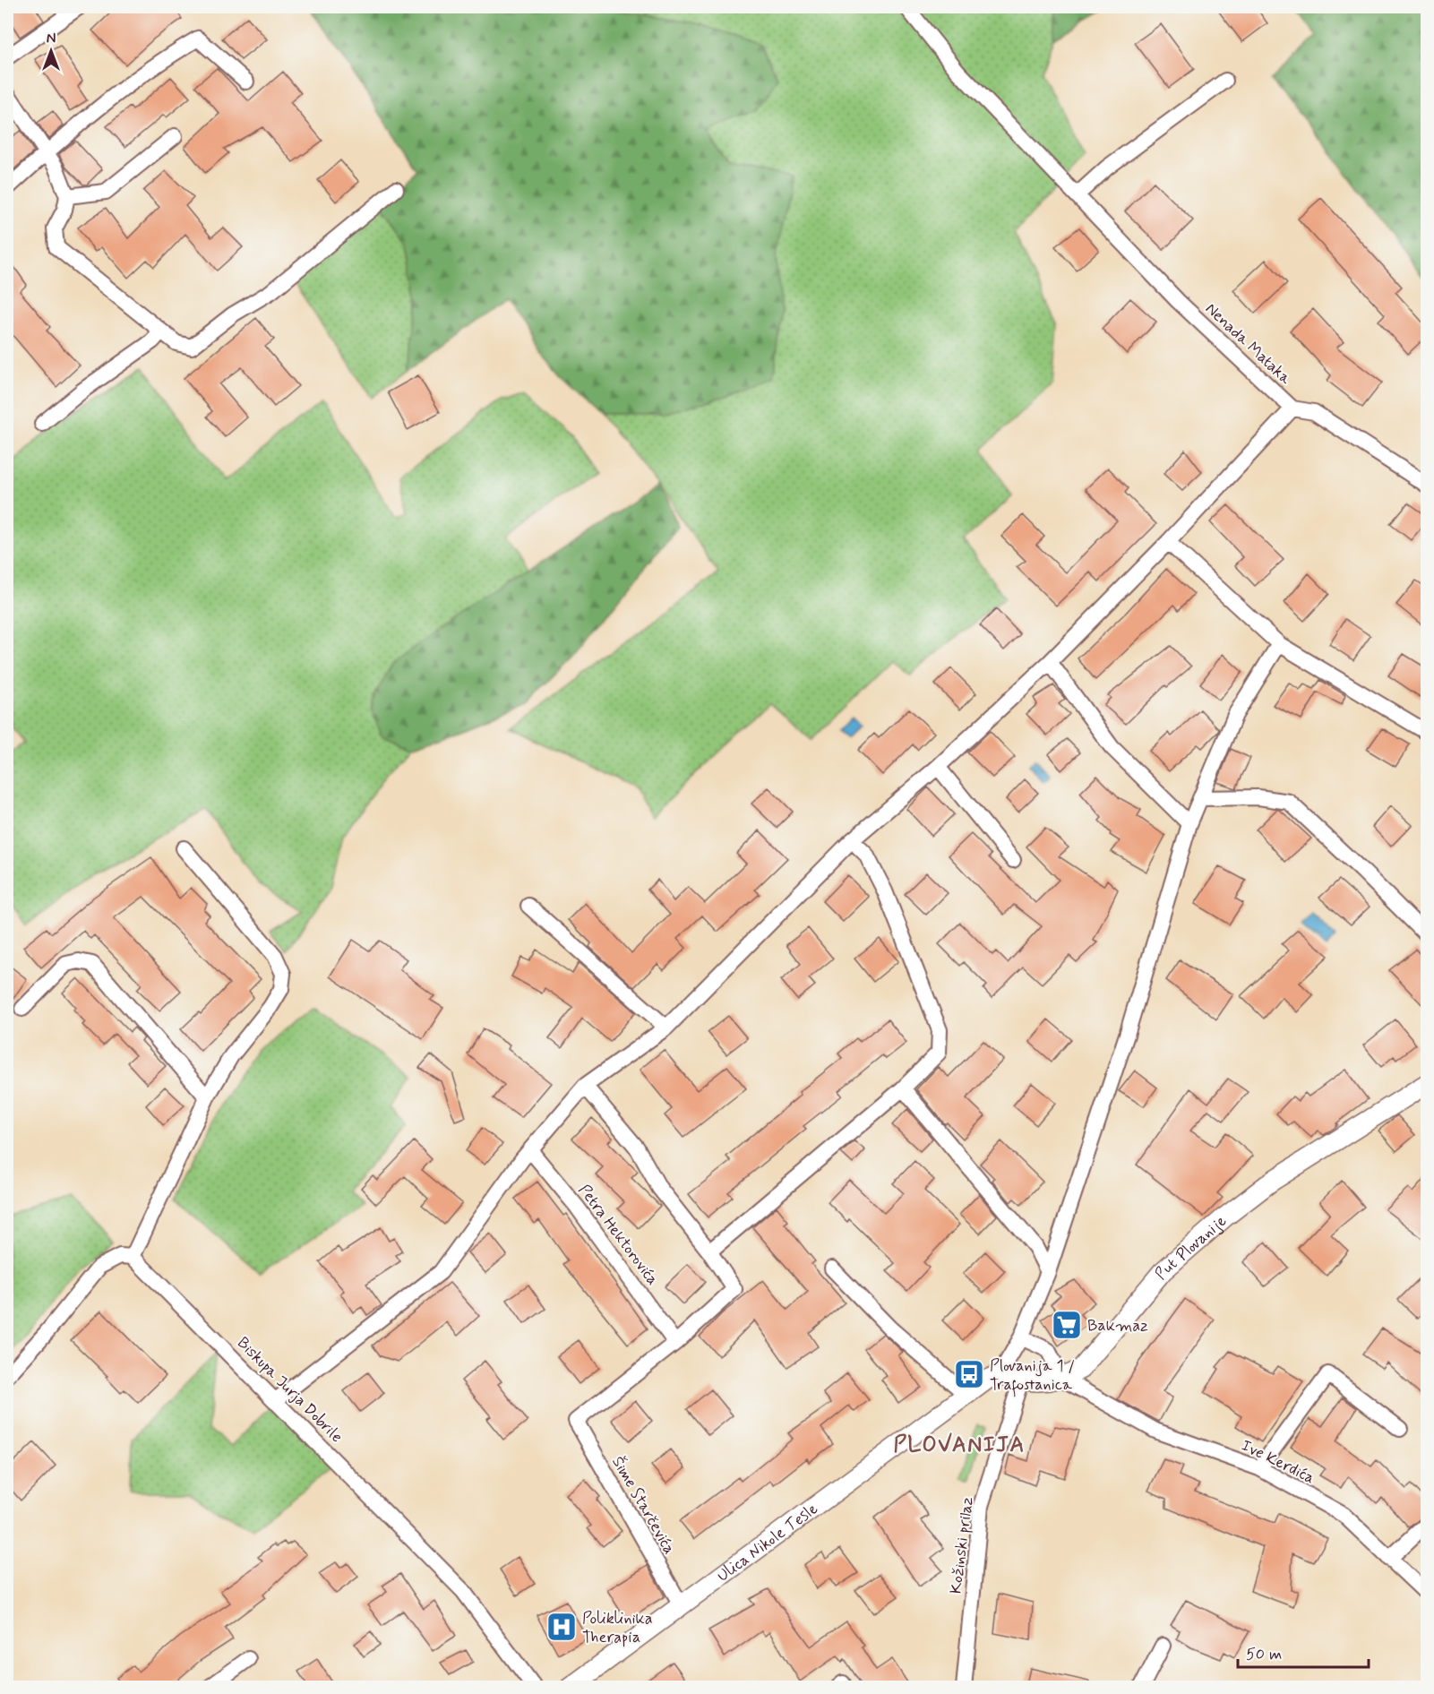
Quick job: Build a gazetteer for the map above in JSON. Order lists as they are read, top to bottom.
{
  "streets": {
    "street": [
      "Nenada Mataka",
      "Petra Hektorovića",
      "Put Plovanije",
      "Biskupa Jurja Dobrile",
      "Ive Kerdića",
      "Šime Starčevića",
      "Ulica Nikole Tesle",
      "Kožinski prilaz"
    ]
  },
  "crossings": [
    ["Petra Hektorovića", "Šime Starčevića"],
    ["Put Plovanije", "Ive Kerdića"],
    ["Put Plovanije", "Kožinski prilaz"],
    ["Šime Starčevića", "Ulica Nikole Tesle"]
  ],
  "districts": ["PLOVANIJA"],
  "places": {
    "supermarket": ["Bakmaz"],
    "bus stop": ["Plovanija 1 / Trafostanica"],
    "hospital": ["Poliklinika Therapia"]
  },
  "scale_bar": "50 m",
  "north": "top"
}
